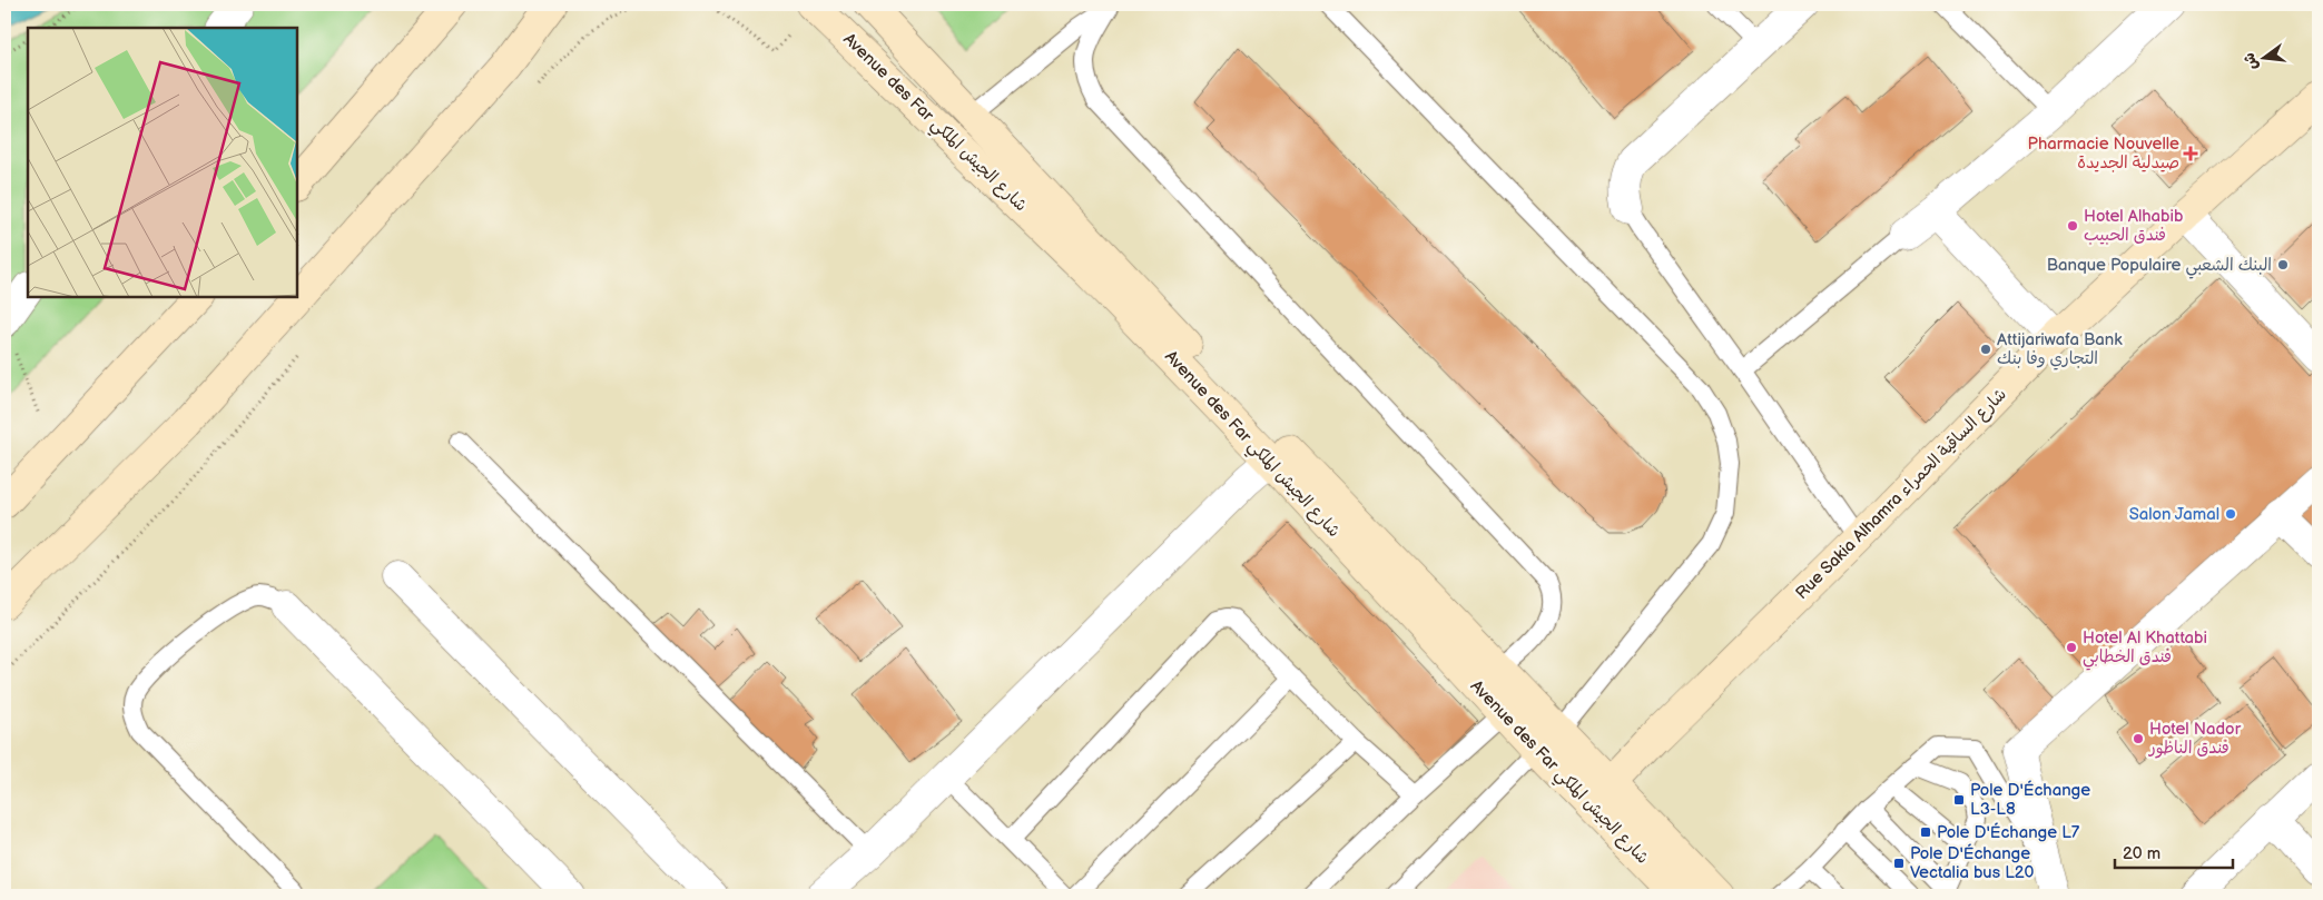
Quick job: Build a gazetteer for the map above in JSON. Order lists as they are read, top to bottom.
{
  "streets": {
    "main road": ["Avenue des Far شارع الجيش الملكي", "Rue Sakia Alhamra شارع الساقية الحمراء"]
  },
  "crossings": [
    ["Avenue des Far شارع الجيش الملكي", "Rue Sakia Alhamra شارع الساقية الحمراء"]
  ],
  "places": {
    "health": ["Pharmacie Nouvelle صيدلية الجديدة"],
    "other": [
      "Hotel Alhabib فندق الحبيب",
      "Banque Populaire البنك الشعبي",
      "Attijariwafa Bank التجاري وفا بنك",
      "Salon Jamal",
      "Hotel Al Khattabi فندق الخطابي",
      "Hotel Nador فندق الناظور"
    ],
    "transit": ["Pole D'Échange L3-L8", "Pole D'Échange L7", "Pole D'Échange Vectalia bus L20"]
  },
  "scale_bar": "20 m",
  "north": "left"
}
